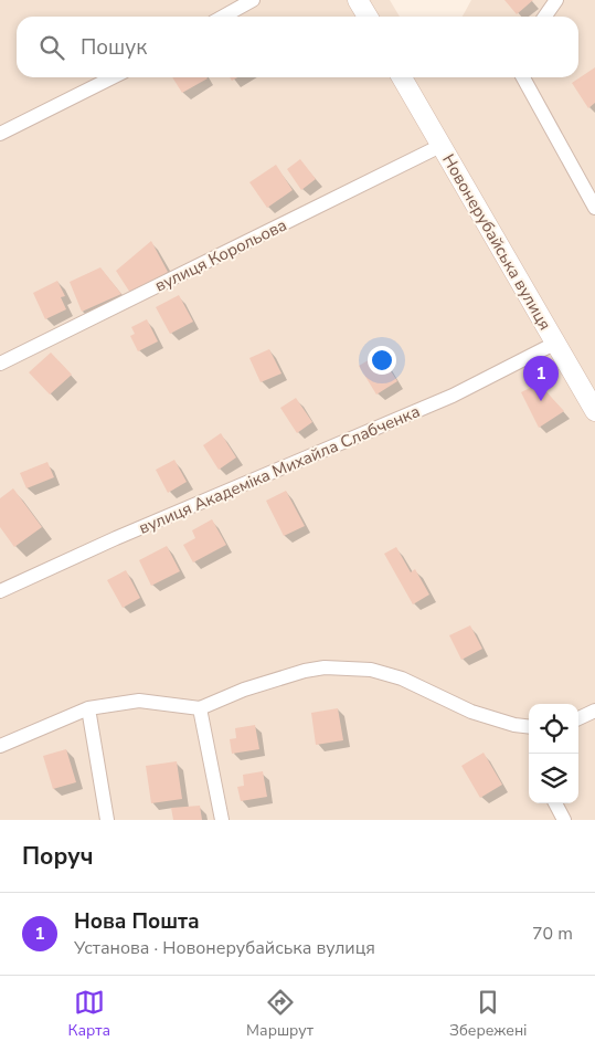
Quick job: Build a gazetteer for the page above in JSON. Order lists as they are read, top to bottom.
{
  "streets": {
    "street": ["Новонерубайська вулиця", "вулиця Корольова", "вулиця Академіка Михайла Слабченка"]
  },
  "crossings": [
    ["Новонерубайська вулиця", "вулиця Корольова"],
    ["Новонерубайська вулиця", "вулиця Академіка Михайла Слабченка"]
  ],
  "page": {
    "search": "Пошук",
    "pins": "1",
    "heading": "Поруч",
    "list": [
      {
        "mark": "1",
        "name": "Нова Пошта",
        "note": "Установа · Новонерубайська вулиця",
        "value": "70 m"
      }
    ],
    "nav": ["Карта", "Маршрут", "Збережені"]
  }
}
